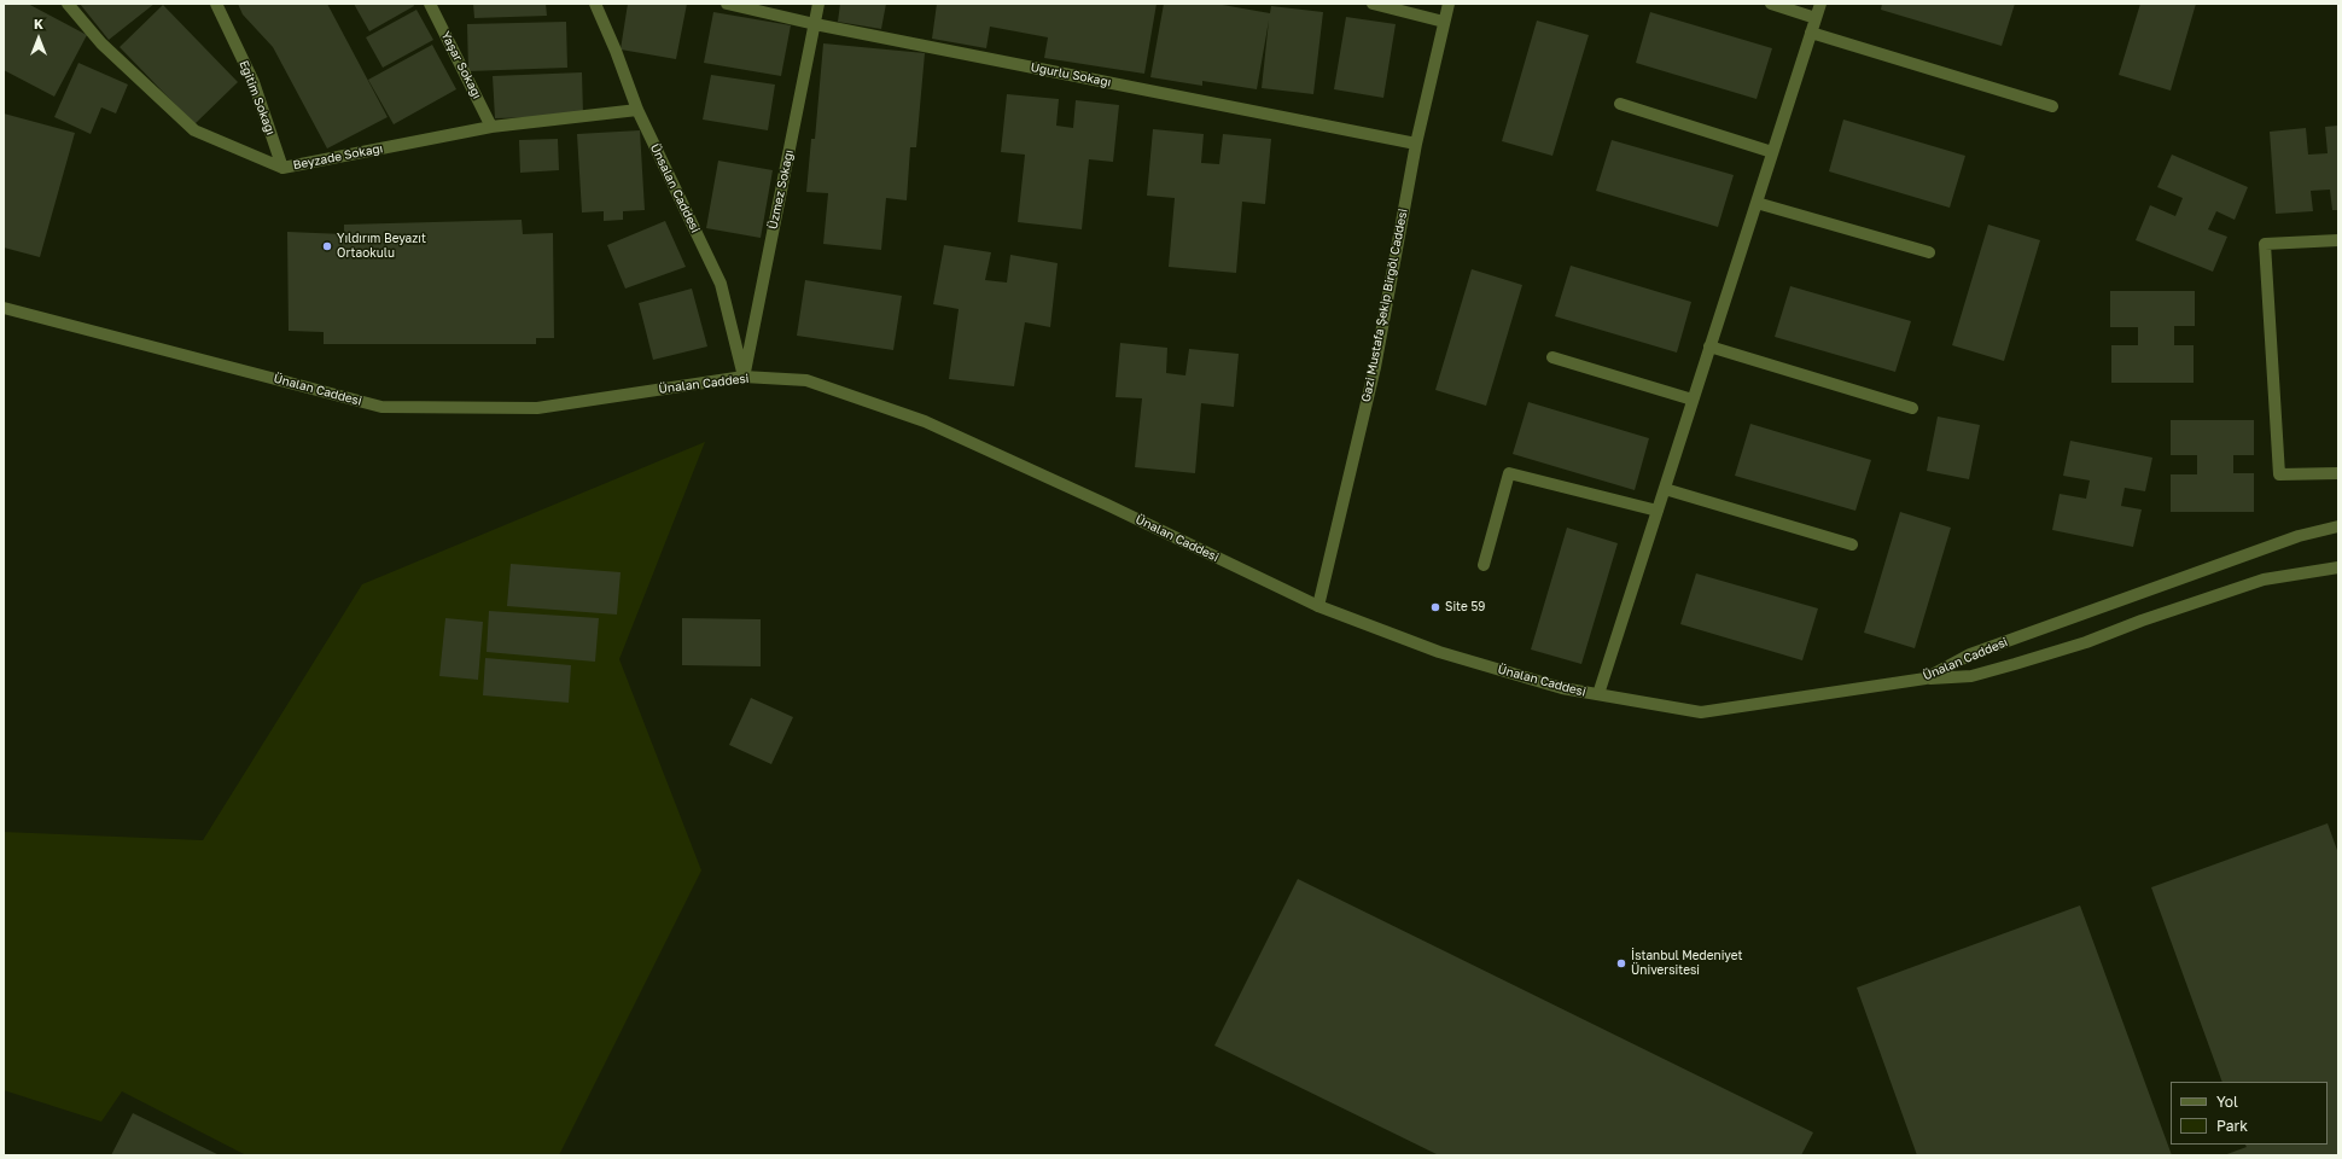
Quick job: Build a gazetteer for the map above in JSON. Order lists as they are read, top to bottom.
{
  "streets": {
    "street": [
      "Yaşar Sokağı",
      "Uğurlu Sokağı",
      "Eğitim Sokağı",
      "Beyzade Sokağı",
      "Ünsalan Caddesi",
      "Üzmez Sokağı",
      "Gazi Mustafa Şekip Birgöl Caddesi",
      "Ünalan Caddesi"
    ]
  },
  "crossings": [
    ["Yaşar Sokağı", "Beyzade Sokağı"],
    ["Uğurlu Sokağı", "Üzmez Sokağı"],
    ["Uğurlu Sokağı", "Gazi Mustafa Şekip Birgöl Caddesi"],
    ["Eğitim Sokağı", "Beyzade Sokağı"],
    ["Beyzade Sokağı", "Ünsalan Caddesi"],
    ["Ünsalan Caddesi", "Üzmez Sokağı"],
    ["Ünsalan Caddesi", "Ünalan Caddesi"],
    ["Üzmez Sokağı", "Ünalan Caddesi"],
    ["Gazi Mustafa Şekip Birgöl Caddesi", "Ünalan Caddesi"]
  ],
  "places": ["Yıldırım Beyazıt Ortaokulu", "Site 59", "İstanbul Medeniyet Üniversitesi"],
  "legend": ["Yol", "Park"],
  "north": "top"
}
